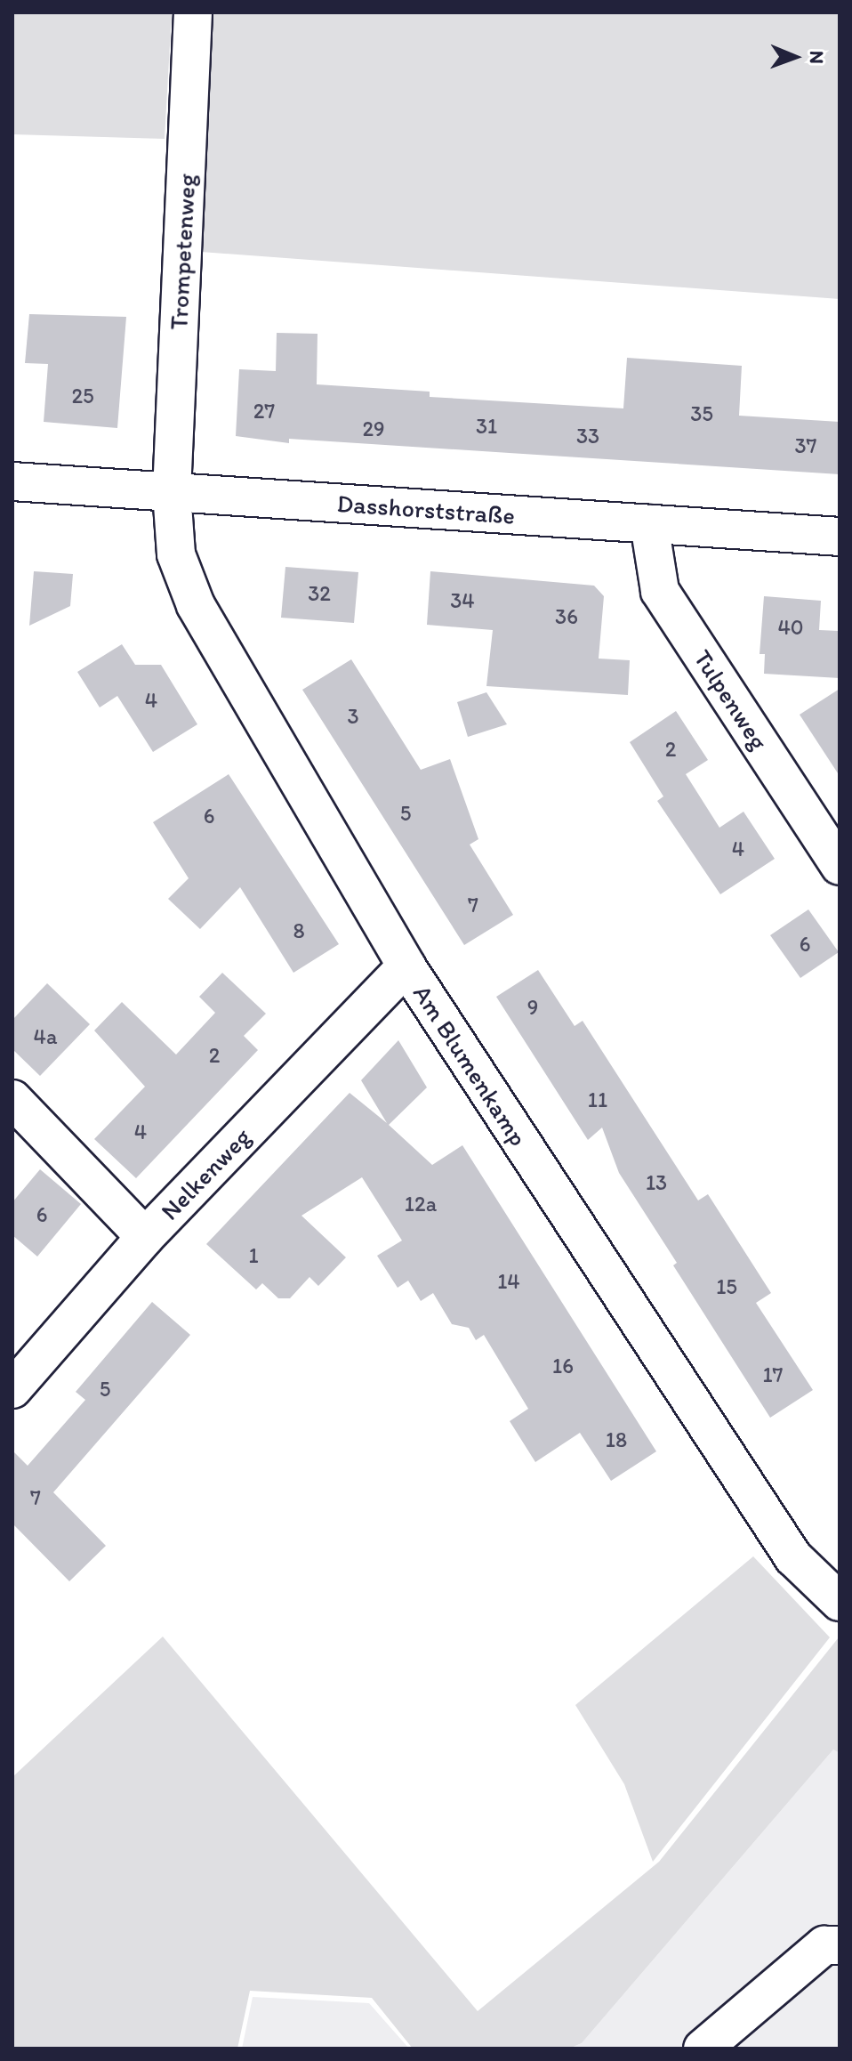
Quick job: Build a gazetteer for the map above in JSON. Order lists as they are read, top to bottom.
{
  "streets": {
    "street": [
      "Trompetenweg",
      "Dasshorststraße",
      "Tulpenweg",
      "Am Blumenkamp",
      "Nelkenweg"
    ]
  },
  "crossings": [
    ["Trompetenweg", "Dasshorststraße"],
    ["Trompetenweg", "Am Blumenkamp"],
    ["Dasshorststraße", "Tulpenweg"],
    ["Dasshorststraße", "Am Blumenkamp"],
    ["Am Blumenkamp", "Nelkenweg"]
  ],
  "house_numbers": [
    "25",
    "27",
    "35",
    "31",
    "29",
    "33",
    "37",
    "32",
    "34",
    "36",
    "40",
    "4",
    "3",
    "2",
    "5",
    "6",
    "4",
    "7",
    "8",
    "6",
    "9",
    "4a",
    "2",
    "11",
    "4",
    "13",
    "12a",
    "6",
    "1",
    "14",
    "15",
    "16",
    "17",
    "5",
    "18",
    "7"
  ],
  "north": "right"
}
